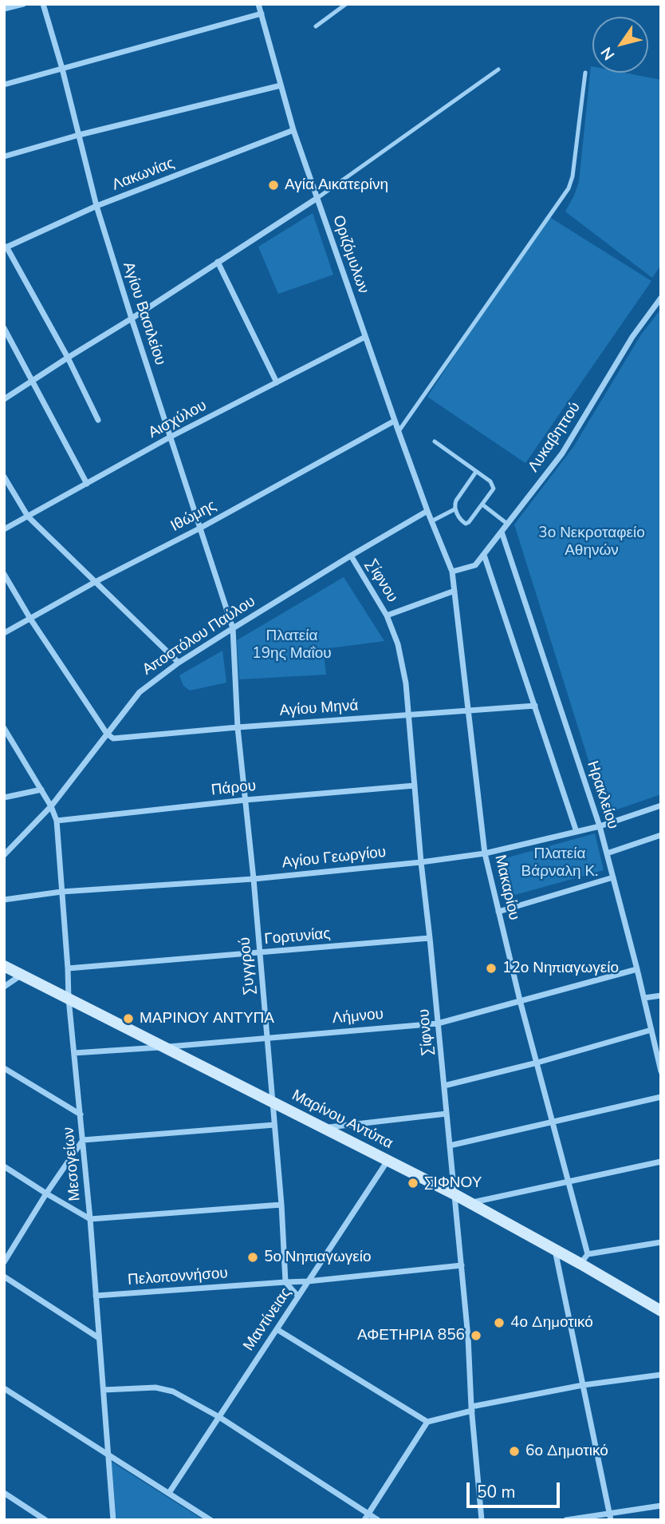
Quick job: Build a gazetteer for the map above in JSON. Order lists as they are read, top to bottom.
{
  "streets": {
    "street": [
      "Λακωνίας",
      "Οριζόμυλων",
      "Αγίου Βασιλείου",
      "Αισχύλου",
      "Λυκαβηττού",
      "Ιθώμης",
      "Σίφνου",
      "Αποστόλου Παύλου",
      "Αγίου Μηνά",
      "Πάρου",
      "Ηρακλείου",
      "Αγίου Γεωργίου",
      "Μακαρίου",
      "Γορτυνίας",
      "Συγγρού",
      "Λήμνου",
      "Μαρίνου Αντύπα",
      "Μεσογείων",
      "Πελοποννήσου",
      "Μαντίνειας"
    ]
  },
  "crossings": [
    ["Λακωνίας", "Οριζόμυλων"],
    ["Λακωνίας", "Αγίου Βασιλείου"],
    ["Οριζόμυλων", "Αισχύλου"],
    ["Οριζόμυλων", "Ιθώμης"],
    ["Οριζόμυλων", "Αποστόλου Παύλου"],
    ["Οριζόμυλων", "Μακαρίου"],
    ["Αγίου Βασιλείου", "Αισχύλου"],
    ["Αγίου Βασιλείου", "Ιθώμης"],
    ["Αγίου Βασιλείου", "Αποστόλου Παύλου"],
    ["Αγίου Βασιλείου", "Συγγρού"],
    ["Λυκαβηττού", "Ηρακλείου"],
    ["Λυκαβηττού", "Μακαρίου"],
    ["Σίφνου", "Αποστόλου Παύλου"],
    ["Σίφνου", "Αγίου Μηνά"],
    ["Σίφνου", "Πάρου"],
    ["Σίφνου", "Αγίου Γεωργίου"],
    ["Σίφνου", "Γορτυνίας"],
    ["Σίφνου", "Λήμνου"],
    ["Σίφνου", "Μαρίνου Αντύπα"],
    ["Σίφνου", "Πελοποννήσου"],
    ["Αποστόλου Παύλου", "Αγίου Μηνά"],
    ["Αποστόλου Παύλου", "Μακαρίου"],
    ["Αποστόλου Παύλου", "Συγγρού"],
    ["Αποστόλου Παύλου", "Μεσογείων"],
    ["Αγίου Μηνά", "Μακαρίου"],
    ["Αγίου Μηνά", "Συγγρού"],
    ["Πάρου", "Συγγρού"],
    ["Πάρου", "Μεσογείων"],
    ["Ηρακλείου", "Αγίου Γεωργίου"],
    ["Ηρακλείου", "Λήμνου"],
    ["Αγίου Γεωργίου", "Μακαρίου"],
    ["Αγίου Γεωργίου", "Συγγρού"],
    ["Αγίου Γεωργίου", "Μεσογείων"],
    ["Μακαρίου", "Λήμνου"],
    ["Γορτυνίας", "Συγγρού"],
    ["Γορτυνίας", "Μεσογείων"],
    ["Συγγρού", "Λήμνου"],
    ["Συγγρού", "Μαρίνου Αντύπα"],
    ["Συγγρού", "Πελοποννήσου"],
    ["Λήμνου", "Μαρίνου Αντύπα"],
    ["Λήμνου", "Μεσογείων"],
    ["Μαρίνου Αντύπα", "Μεσογείων"],
    ["Μαρίνου Αντύπα", "Μαντίνειας"],
    ["Μεσογείων", "Πελοποννήσου"],
    ["Πελοποννήσου", "Μαντίνειας"]
  ],
  "parks": ["3ο Νεκροταφείο Αθηνών", "Πλατεία 19ης Μαΐου", "Πλατεία Βάρναλη Κ."],
  "places": [
    "Αγία Αικατερίνη",
    "12ο Νηπιαγωγείο",
    "ΜΑΡΙΝΟΥ ΑΝΤΥΠΑ",
    "ΣΙΦΝΟΥ",
    "5ο Νηπιαγωγείο",
    "4ο Δημοτικό",
    "ΑΦΕΤΗΡΙΑ 856",
    "6ο Δημοτικό"
  ],
  "scale_bar": "50 m",
  "north": "bottom left"
}
